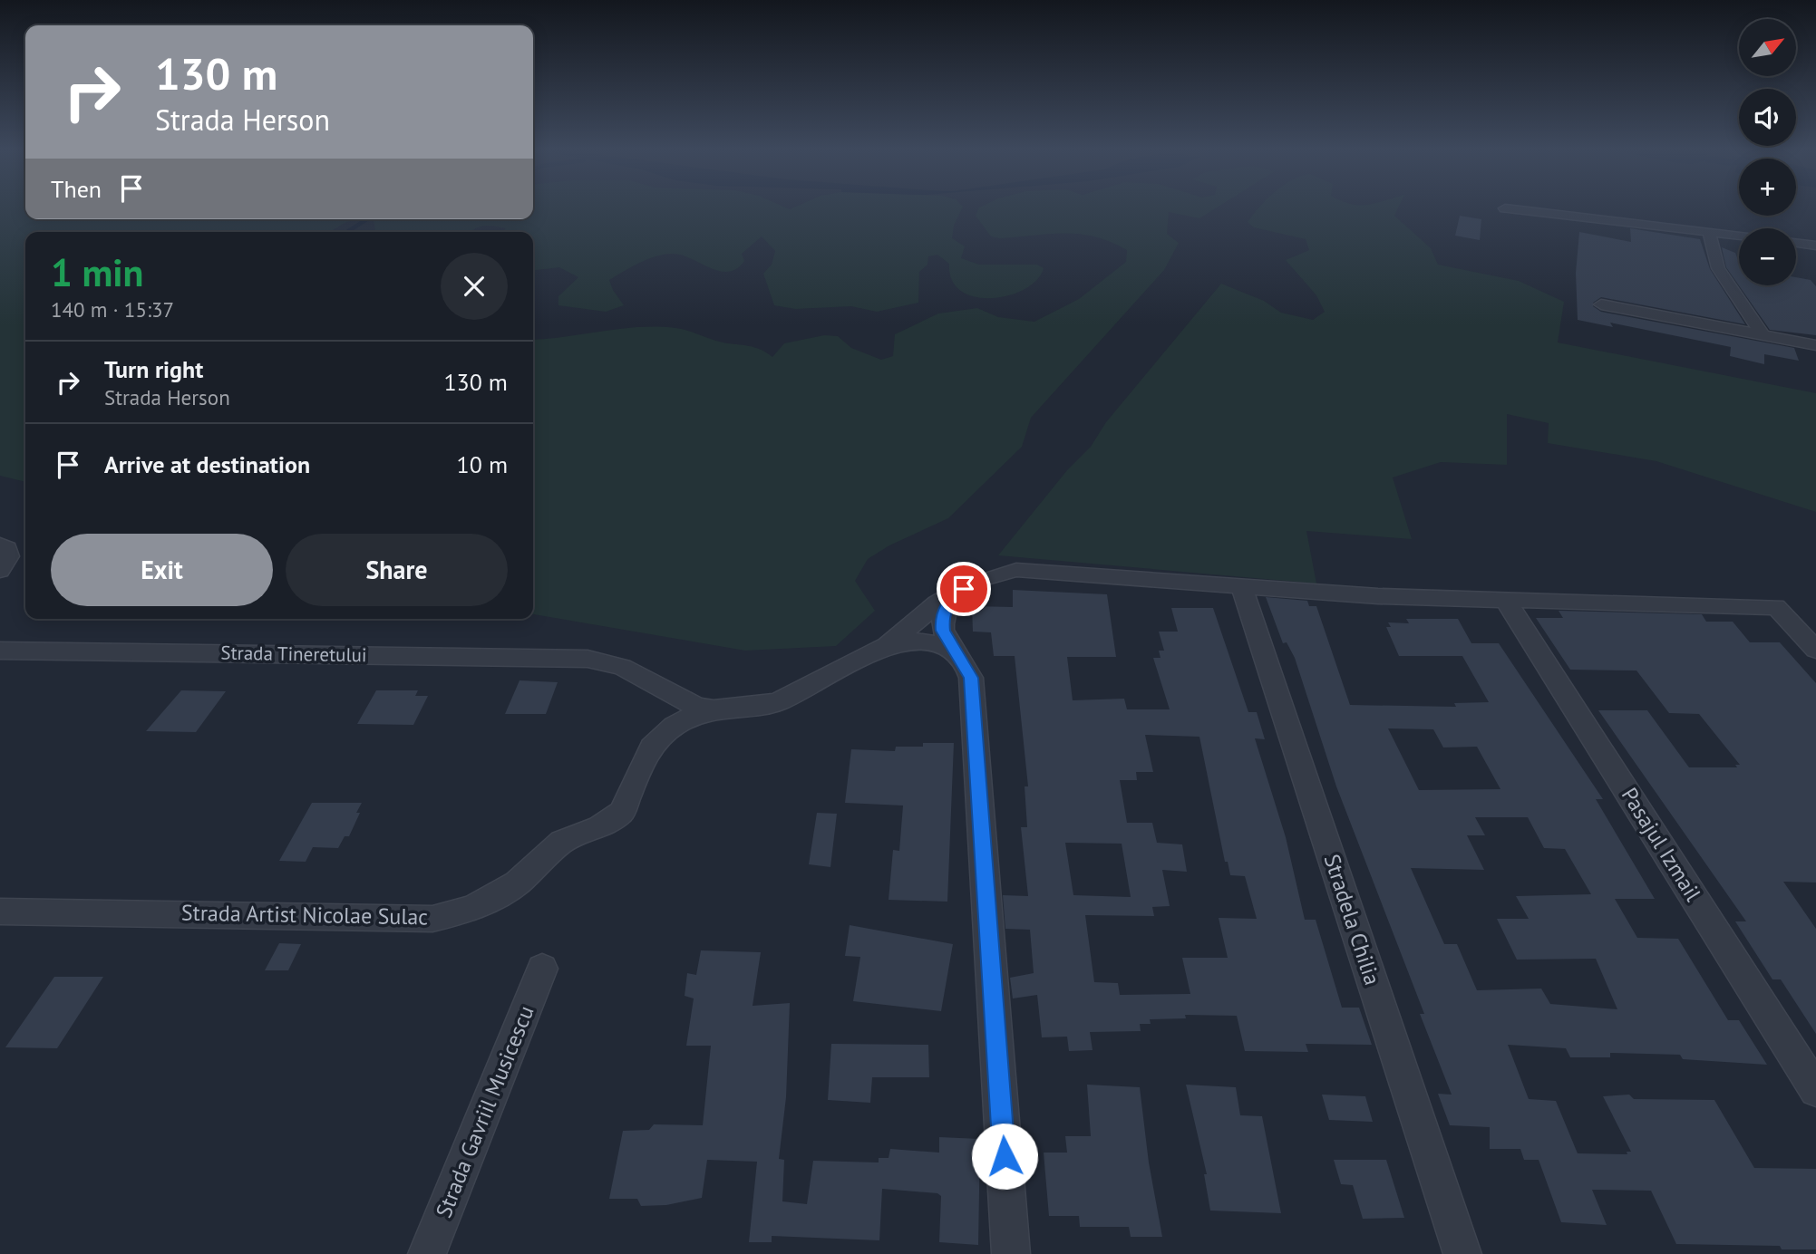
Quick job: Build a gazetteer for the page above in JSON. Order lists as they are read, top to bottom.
{
  "streets": {
    "street": [
      "Strada Tineretului",
      "Pasajul Izmail",
      "Strada Artist Nicolae Sulac",
      "Stradela Chilia",
      "Strada Gavriil Musicescu"
    ]
  },
  "crossings": [
    ["Strada Tineretului", "Strada Artist Nicolae Sulac"]
  ],
  "north": "top right",
  "page": {
    "map_buttons": ["+", "−"],
    "turn": ["130 m", "Strada Herson"],
    "then": "Then",
    "heading": ["1 min", "140 m · 15:37"],
    "list": [
      {
        "name": "Turn right",
        "note": "Strada Herson",
        "value": "130 m"
      },
      {
        "name": "Arrive at destination",
        "value": "10 m"
      }
    ],
    "buttons": ["Exit", "Share"]
  }
}
